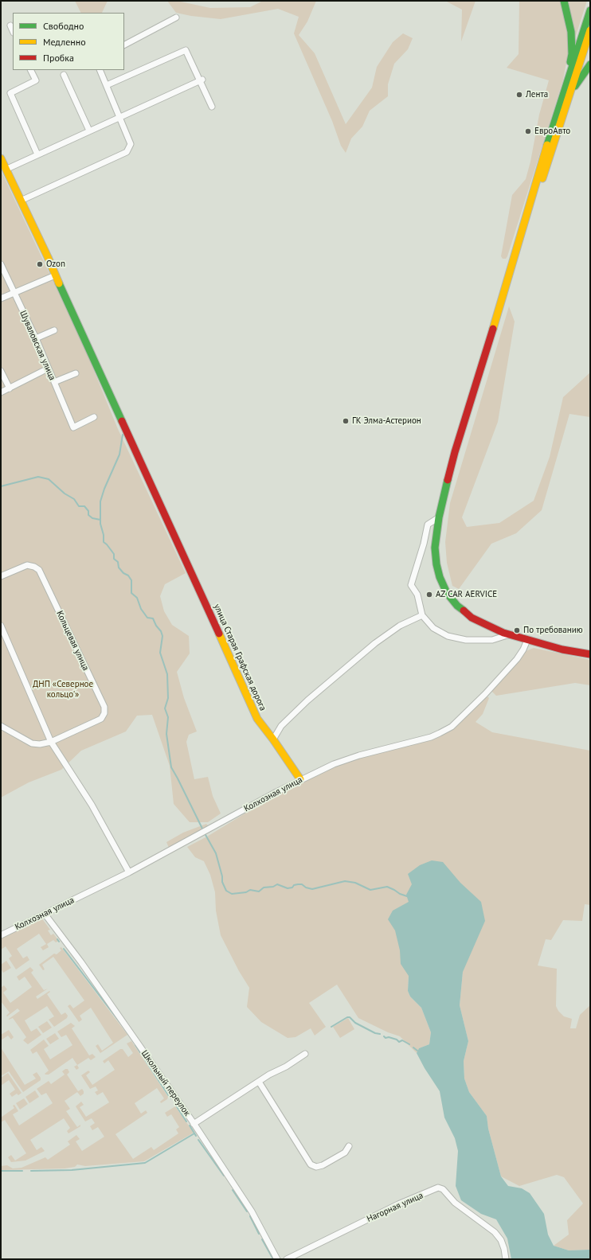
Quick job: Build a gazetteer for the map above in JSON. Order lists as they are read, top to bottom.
{
  "streets": {
    "main road": ["улица Старая Графская дорога"],
    "street": [
      "Шуваловская улица",
      "Кольцевая улица",
      "Колхозная улица",
      "Школьный переулок",
      "Нагорная улица"
    ]
  },
  "crossings": [
    ["улица Старая Графская дорога", "Колхозная улица"],
    ["Колхозная улица", "Школьный переулок"]
  ],
  "parks": ["ДНП «Северное кольцо'»"],
  "places": [
    "Лента",
    "ЕвроАвто",
    "Ozon",
    "ГК Элма-Астерион",
    "AZ CAR AERVICE",
    "По требованию"
  ],
  "legend": ["Свободно", "Медленно", "Пробка"]
}
